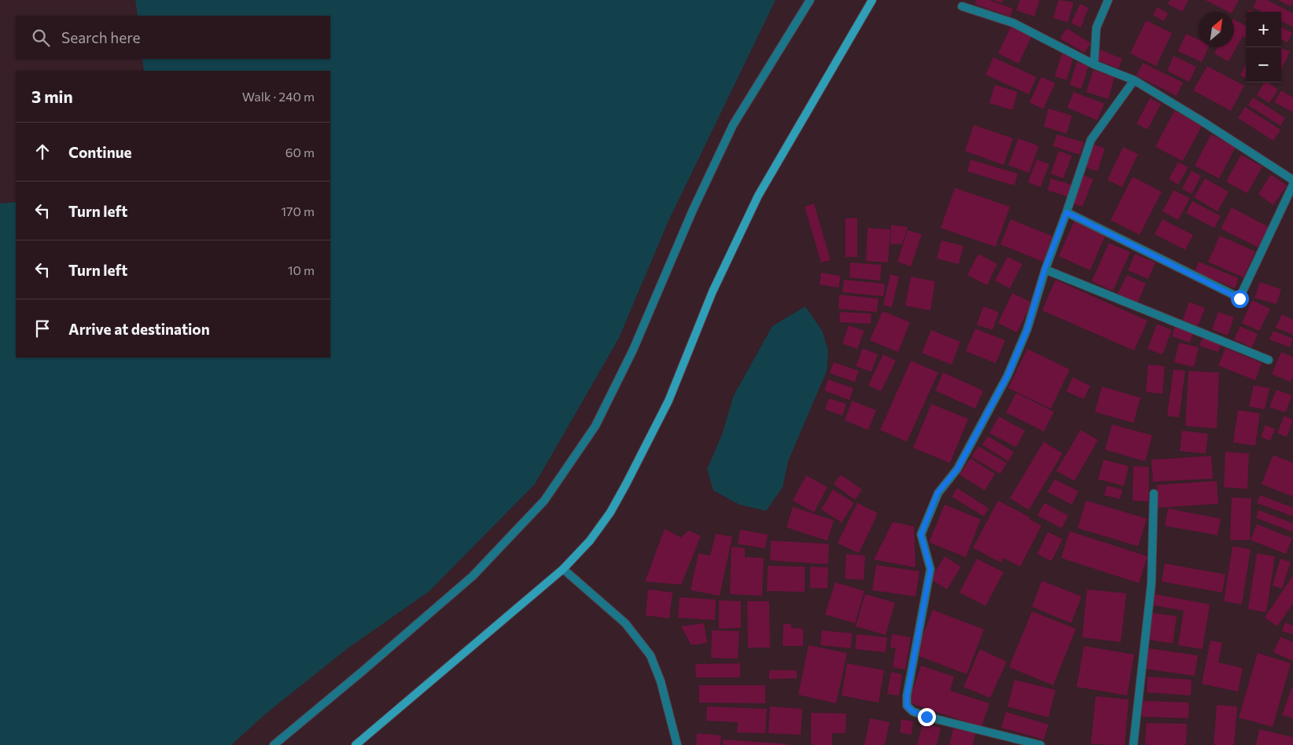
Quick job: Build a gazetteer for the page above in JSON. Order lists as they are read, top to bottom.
{
  "north": "top right",
  "page": {
    "map_buttons": ["+", "−"],
    "search": "Search here",
    "heading": ["3 min", "Walk · 240 m"],
    "list": [
      ["Continue", "60 m"],
      ["Turn left", "170 m"],
      ["Turn left", "10 m"],
      "Arrive at destination"
    ]
  }
}
